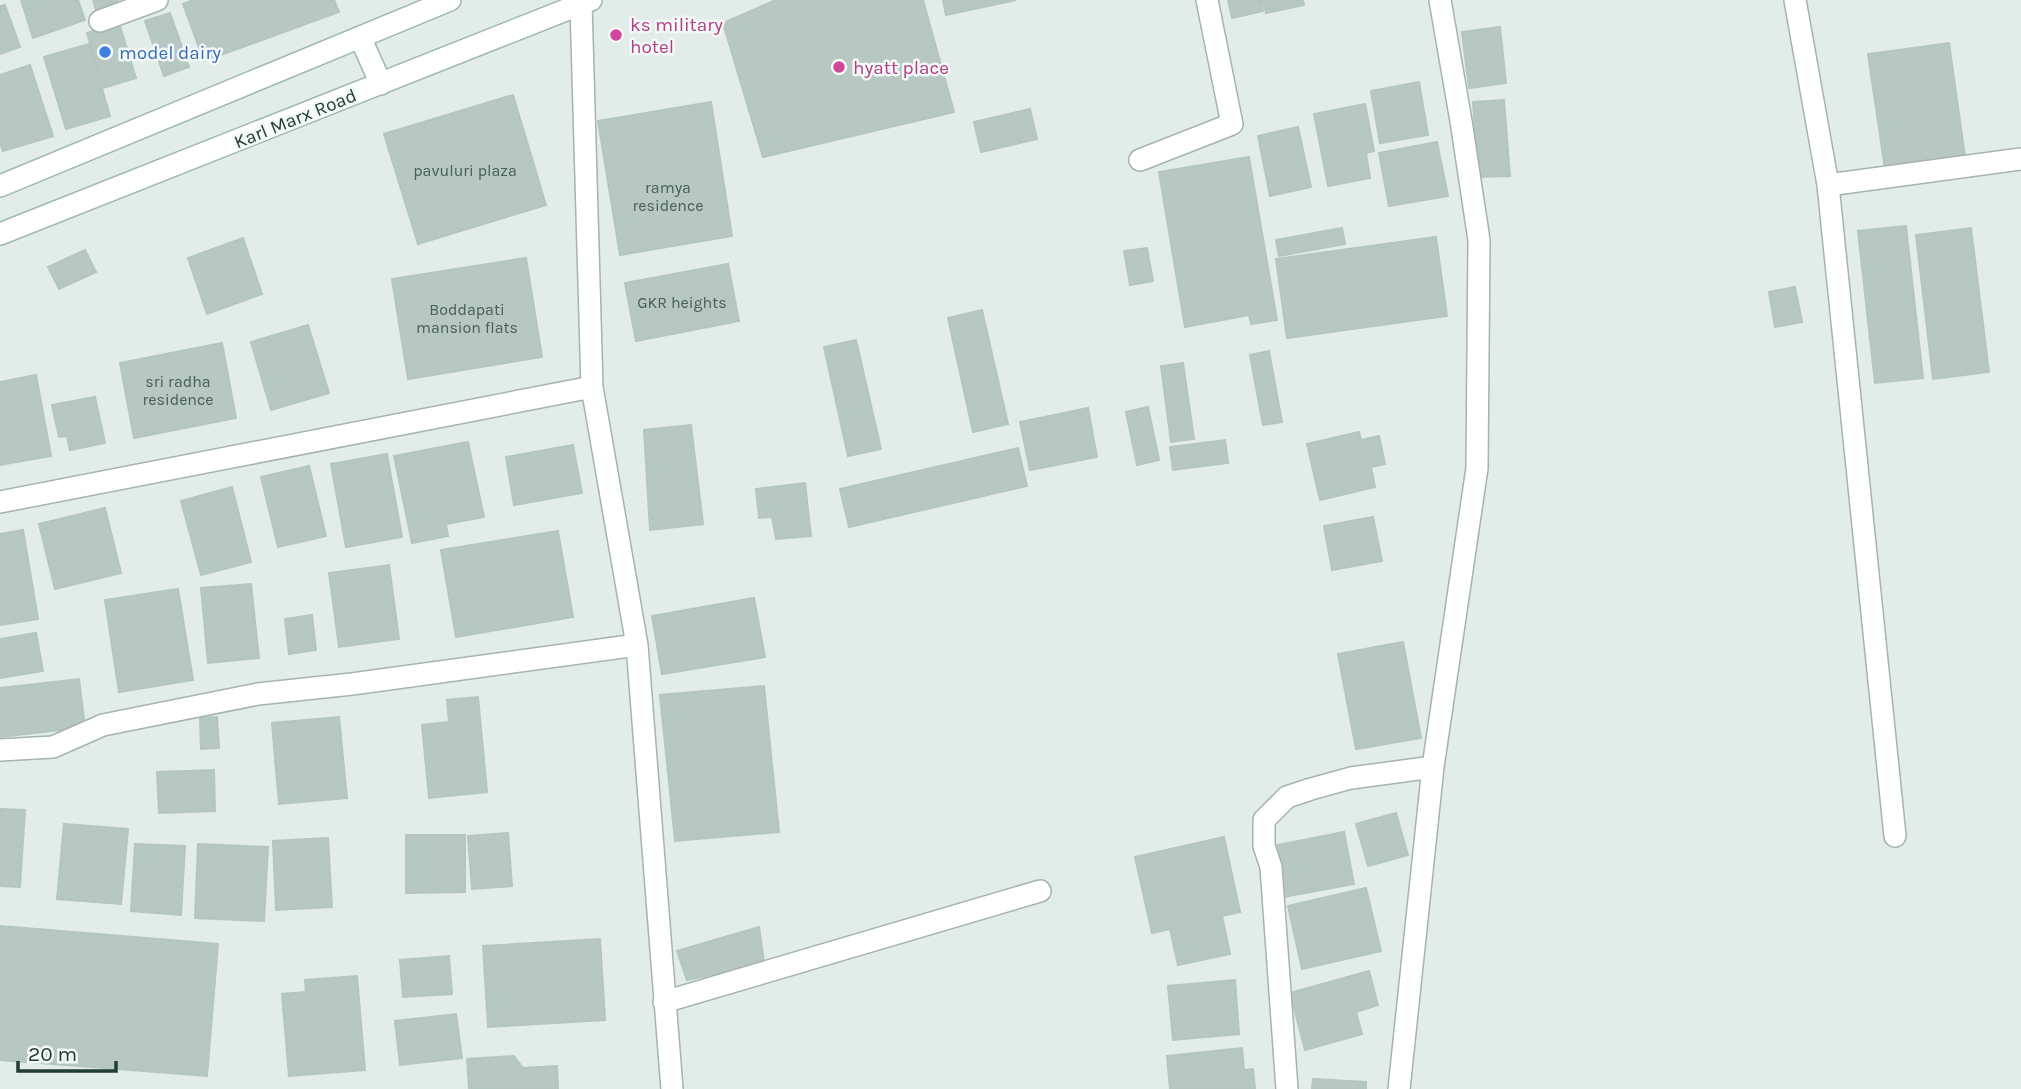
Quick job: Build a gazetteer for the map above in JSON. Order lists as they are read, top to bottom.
{
  "streets": {
    "street": ["Karl Marx Road"]
  },
  "places": ["ks military hotel", "model dairy", "hyatt place"],
  "house_numbers": [
    "pavuluri plaza",
    "ramya residence",
    "GKR heights",
    "Boddapati mansion flats",
    "sri radha residence"
  ],
  "scale_bar": "20 m"
}
